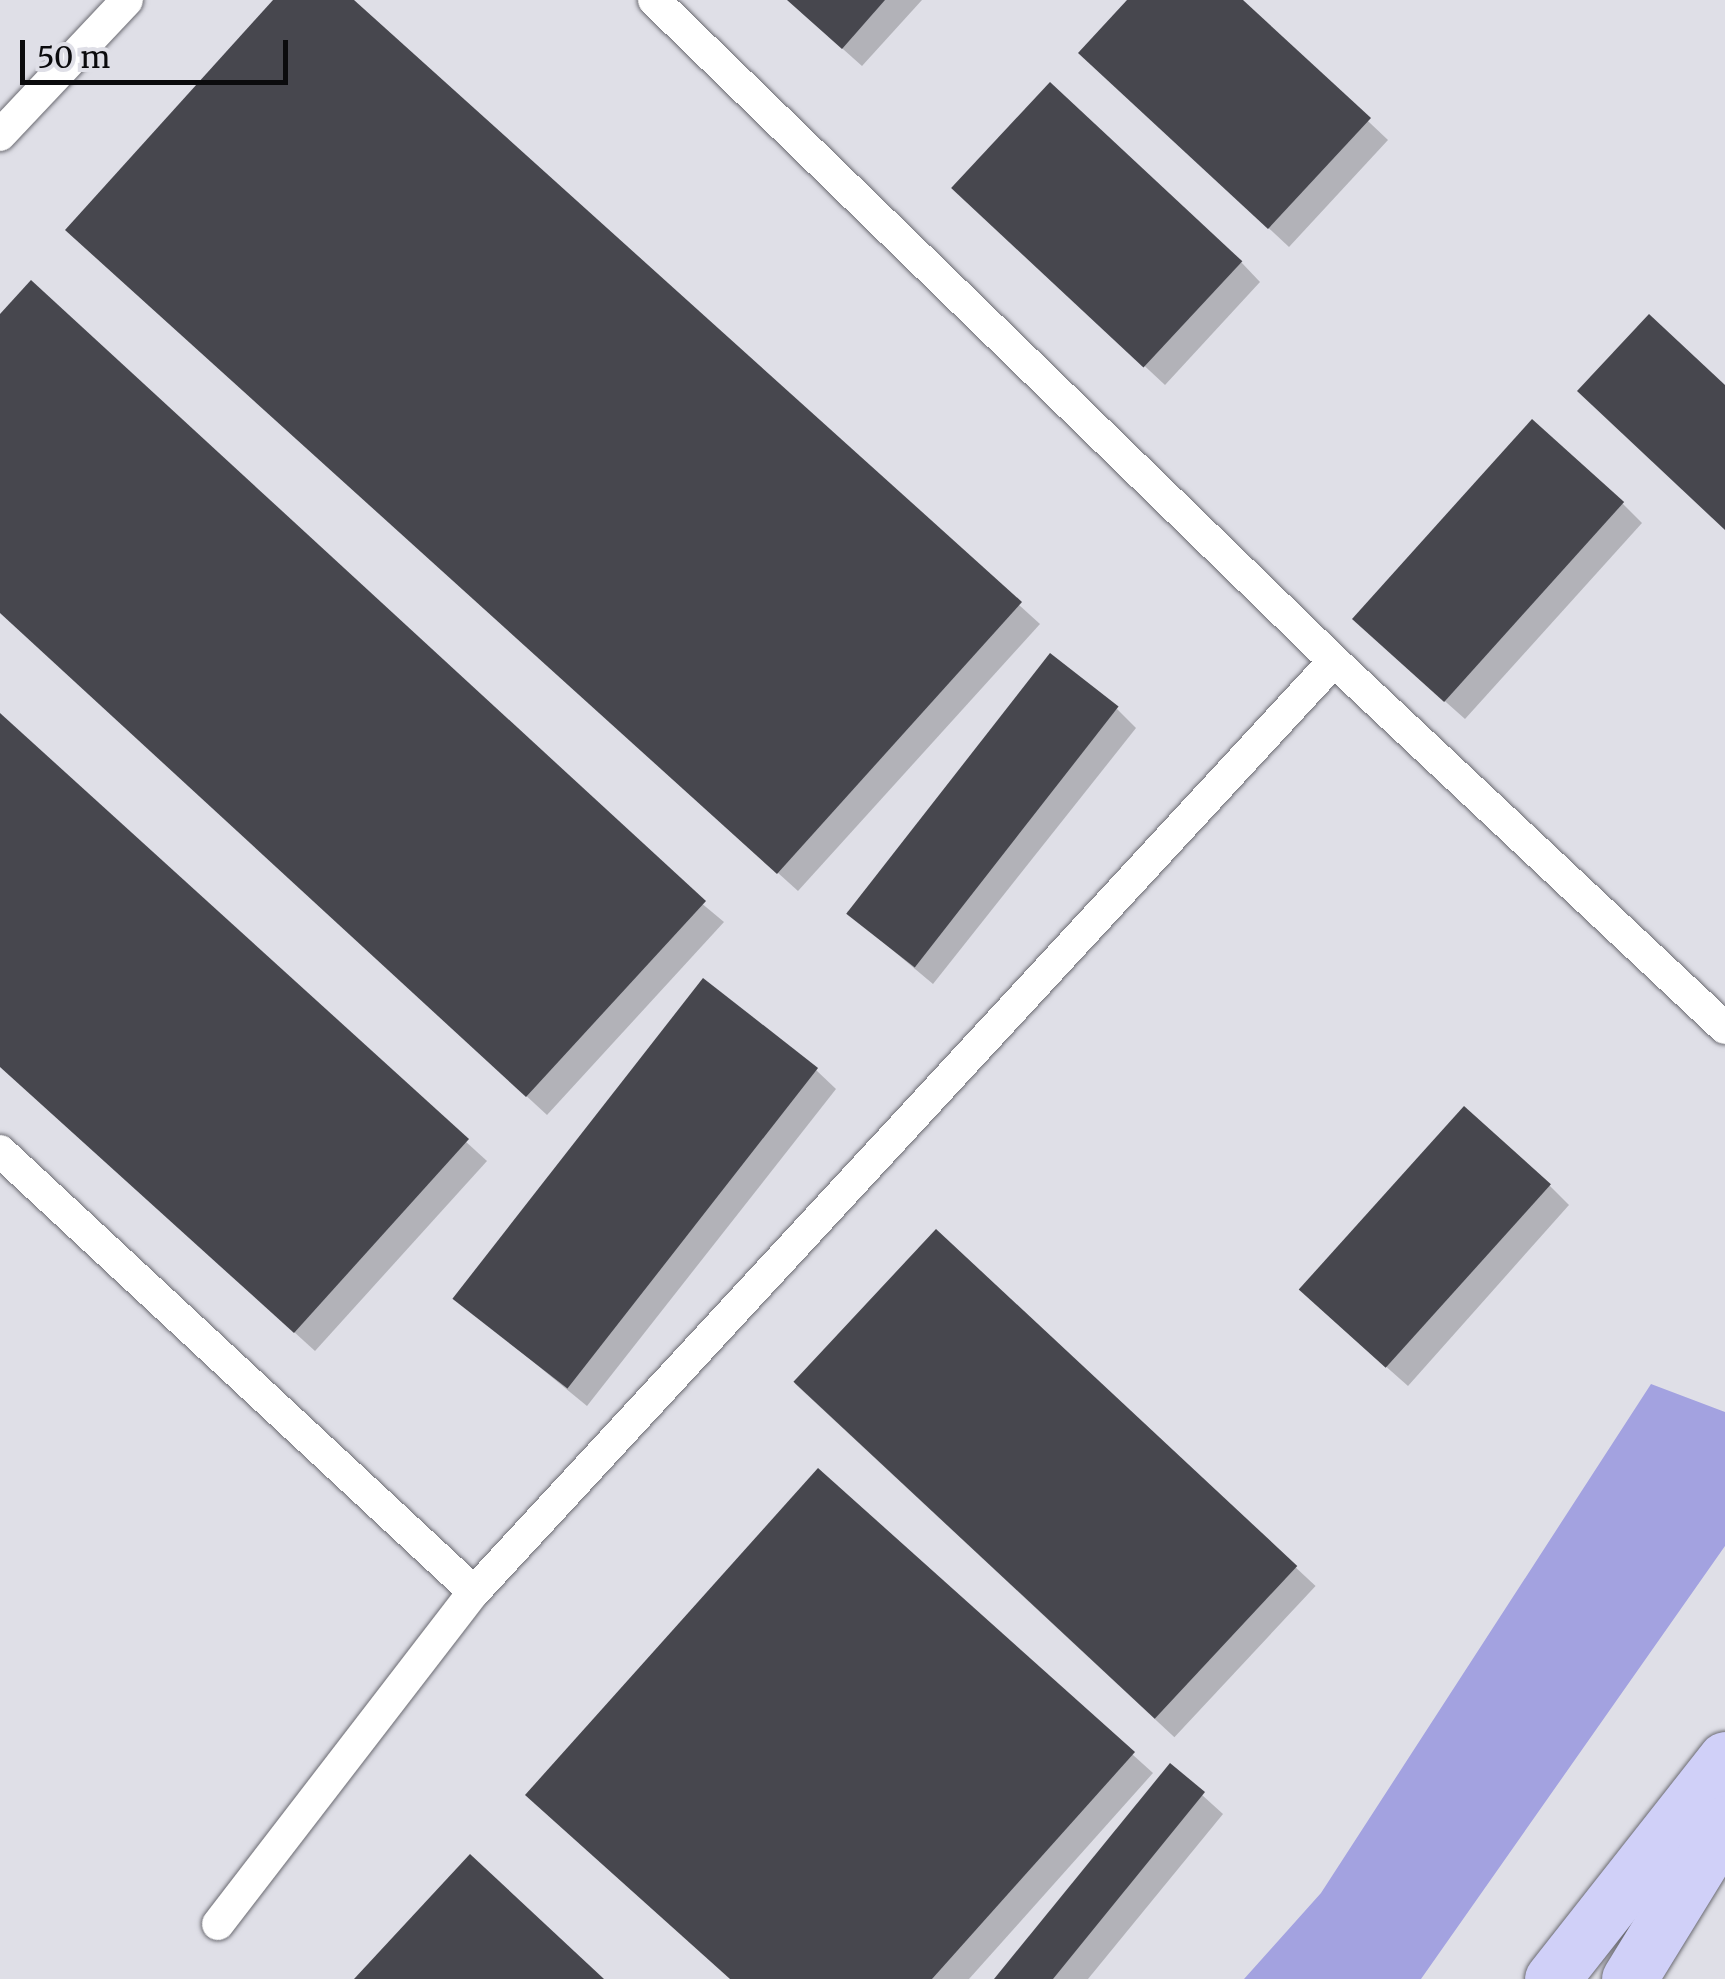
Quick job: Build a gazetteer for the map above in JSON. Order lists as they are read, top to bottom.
{
  "scale_bar": "50 m"
}
